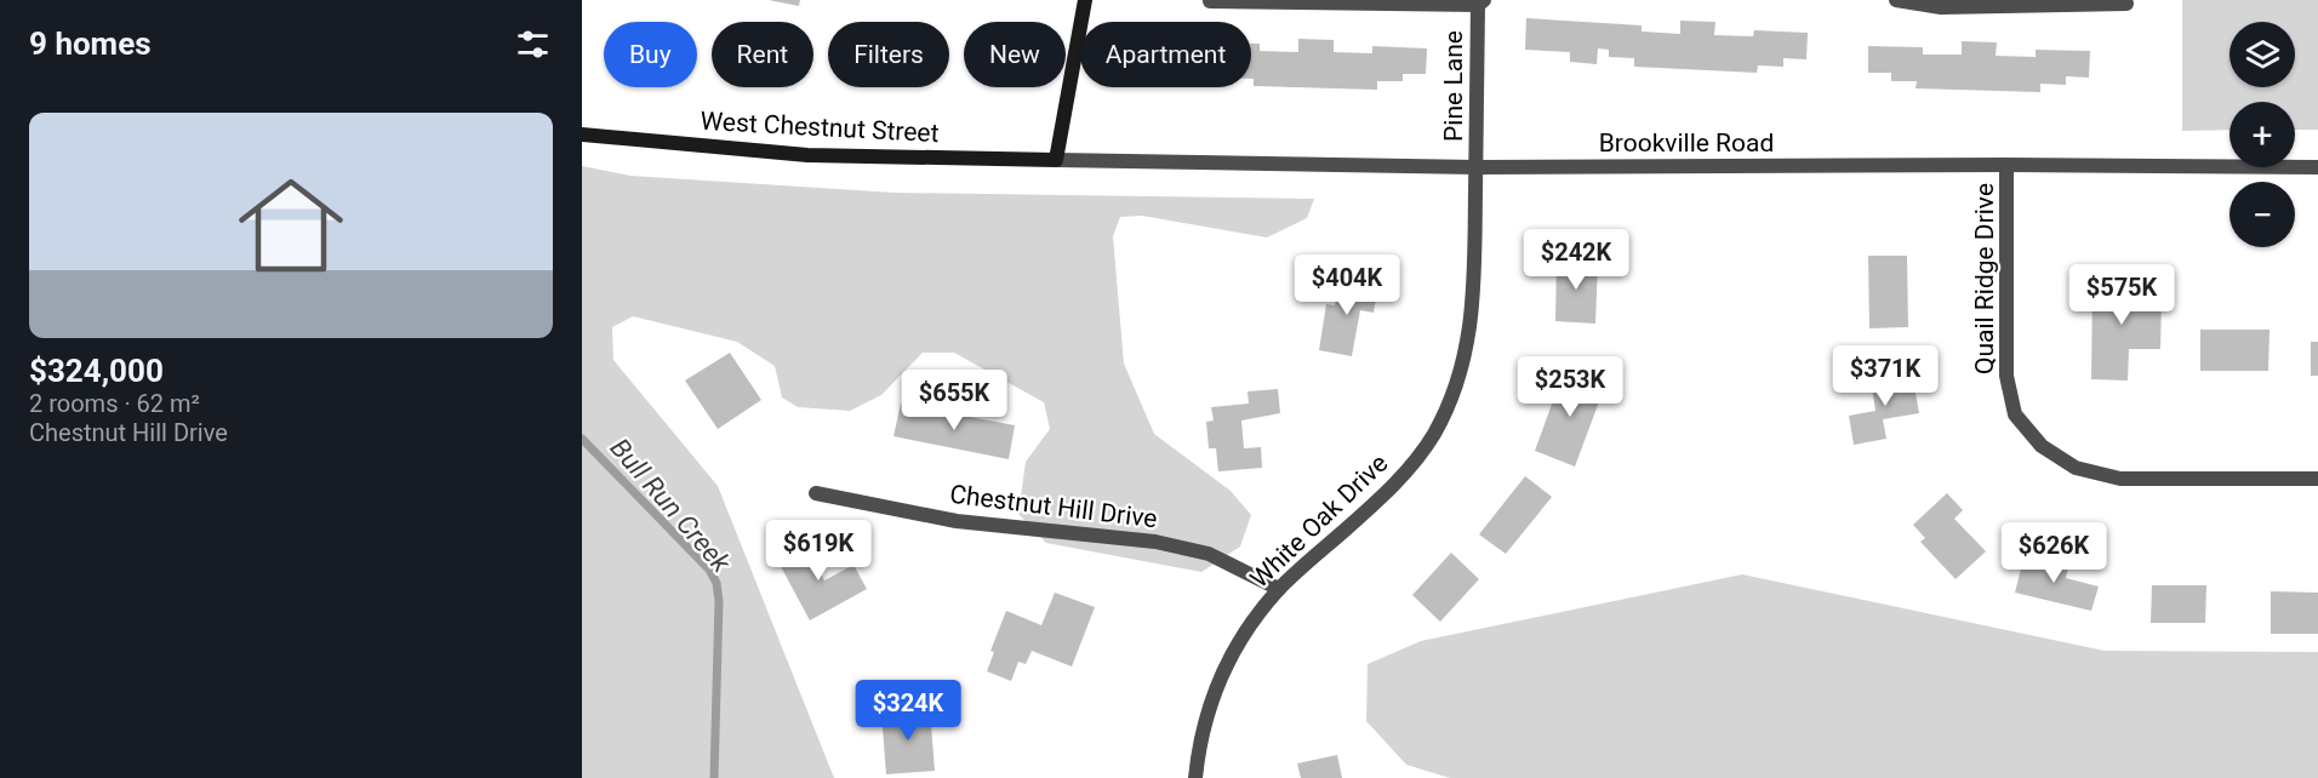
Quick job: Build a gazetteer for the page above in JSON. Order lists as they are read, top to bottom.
{
  "streets": {
    "main road": ["West Chestnut Street"],
    "street": [
      "Pine Lane",
      "Brookville Road",
      "Quail Ridge Drive",
      "Chestnut Hill Drive",
      "White Oak Drive"
    ]
  },
  "crossings": [
    ["Pine Lane", "Brookville Road"],
    ["Pine Lane", "White Oak Drive"],
    ["West Chestnut Street", "Brookville Road"],
    ["Brookville Road", "Quail Ridge Drive"],
    ["Brookville Road", "White Oak Drive"],
    ["Chestnut Hill Drive", "White Oak Drive"]
  ],
  "water": ["Bull Run Creek"],
  "page": {
    "heading": "9 homes",
    "map_buttons": ["+", "−"],
    "chip": [
      "Buy",
      "Rent",
      "Filters",
      "New",
      "Apartment"
    ],
    "list": [
      {
        "name": "$324,000",
        "note": "2 rooms · 62 m² · Chestnut Hill Drive"
      }
    ],
    "price": [
      "$242K",
      "$404K",
      "$575K",
      "$371K",
      "$253K",
      "$655K",
      "$619K",
      "$626K",
      "$324K"
    ]
  }
}
